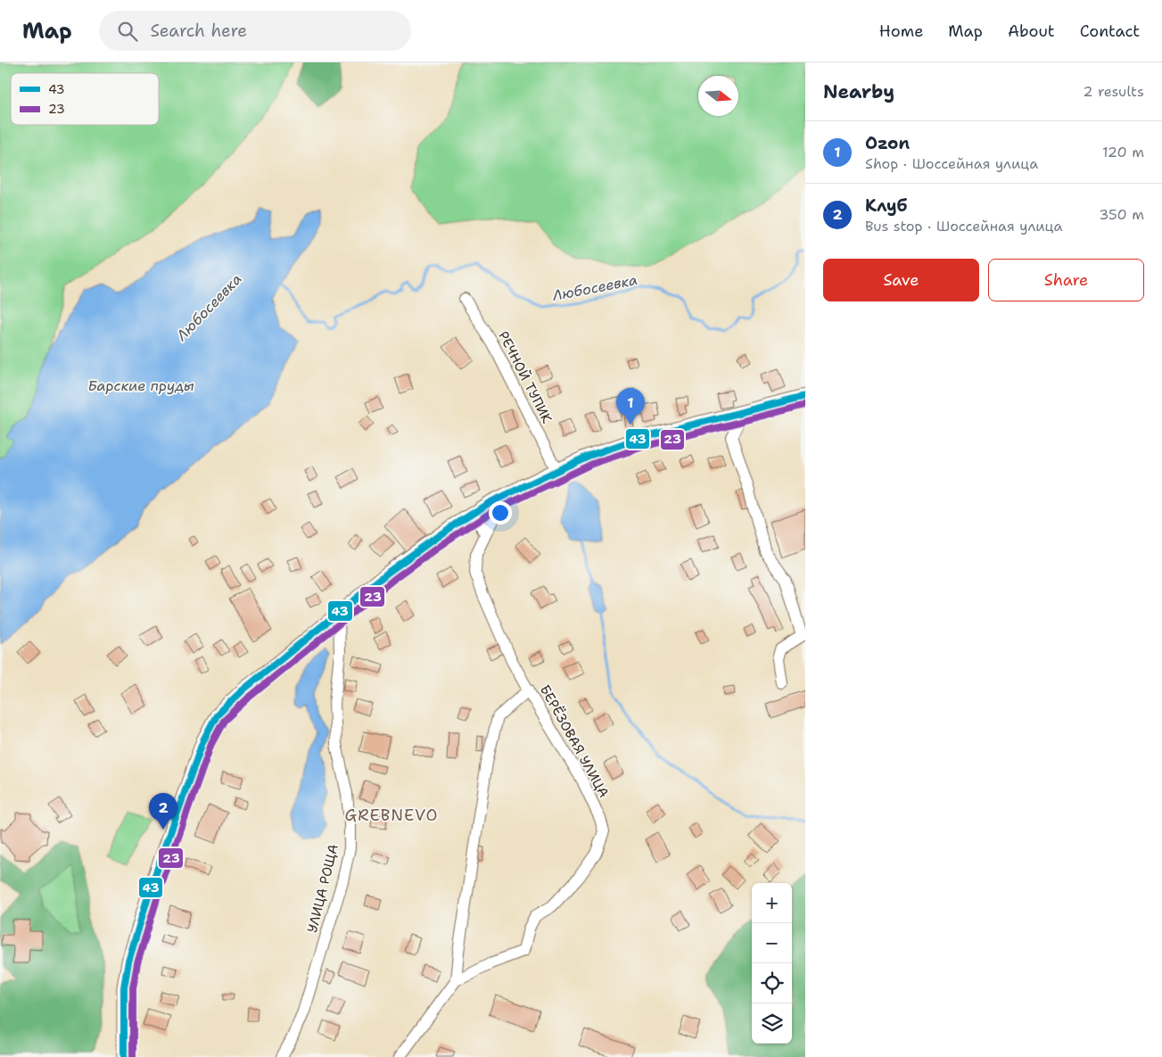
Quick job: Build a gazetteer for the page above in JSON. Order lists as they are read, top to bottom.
{
  "streets": {
    "street": ["РЕЧНОЙ ТУПИК", "БЕРЁЗОВАЯ УЛИЦА", "УЛИЦА РОЩА"]
  },
  "districts": ["GREBNEVO"],
  "water": ["Любосеевка", "Барские пруды"],
  "lines": ["transit line 43", "transit line 23"],
  "legend": ["43", "23"],
  "north": "right",
  "page": {
    "header": "Map",
    "search": "Search here",
    "nav": [
      "Home",
      "Map",
      "About",
      "Contact"
    ],
    "heading": ["Nearby", "2 results"],
    "list": [
      {
        "mark": "1",
        "name": "Ozon",
        "note": "Shop · Шоссейная улица",
        "value": "120 m"
      },
      {
        "mark": "2",
        "name": "Клуб",
        "note": "Bus stop · Шоссейная улица",
        "value": "350 m"
      }
    ],
    "buttons": ["Save", "Share"],
    "pins": ["1", "2"],
    "map_buttons": ["+", "−"]
  }
}
